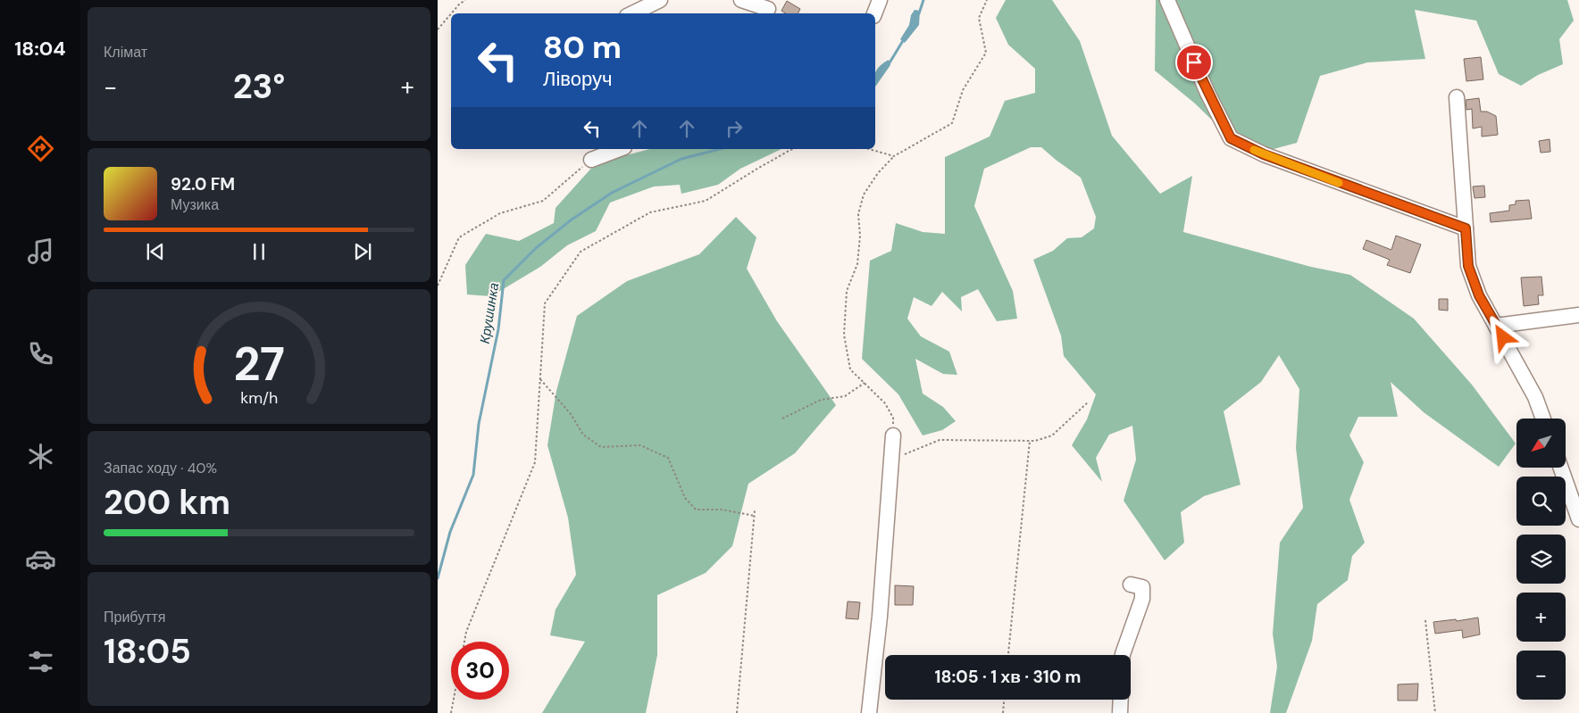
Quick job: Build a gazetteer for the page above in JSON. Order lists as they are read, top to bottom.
{
  "water": ["Крушинка"],
  "north": "bottom left",
  "page": {
    "tabs": "18:04",
    "tile": [
      "Клімат",
      ["Запас ходу · 40%", "200 km"],
      ["Прибуття", "18:05"]
    ],
    "turn": ["80 m", "Ліворуч"],
    "heat": ["−", "23°", "+"],
    "song": ["92.0 FM", "Музика"],
    "map_buttons": ["+", "−"],
    "limit": "30",
    "trip": "18:05 · 1 хв · 310 m",
    "gauge": ["27", "km/h"]
  }
}
